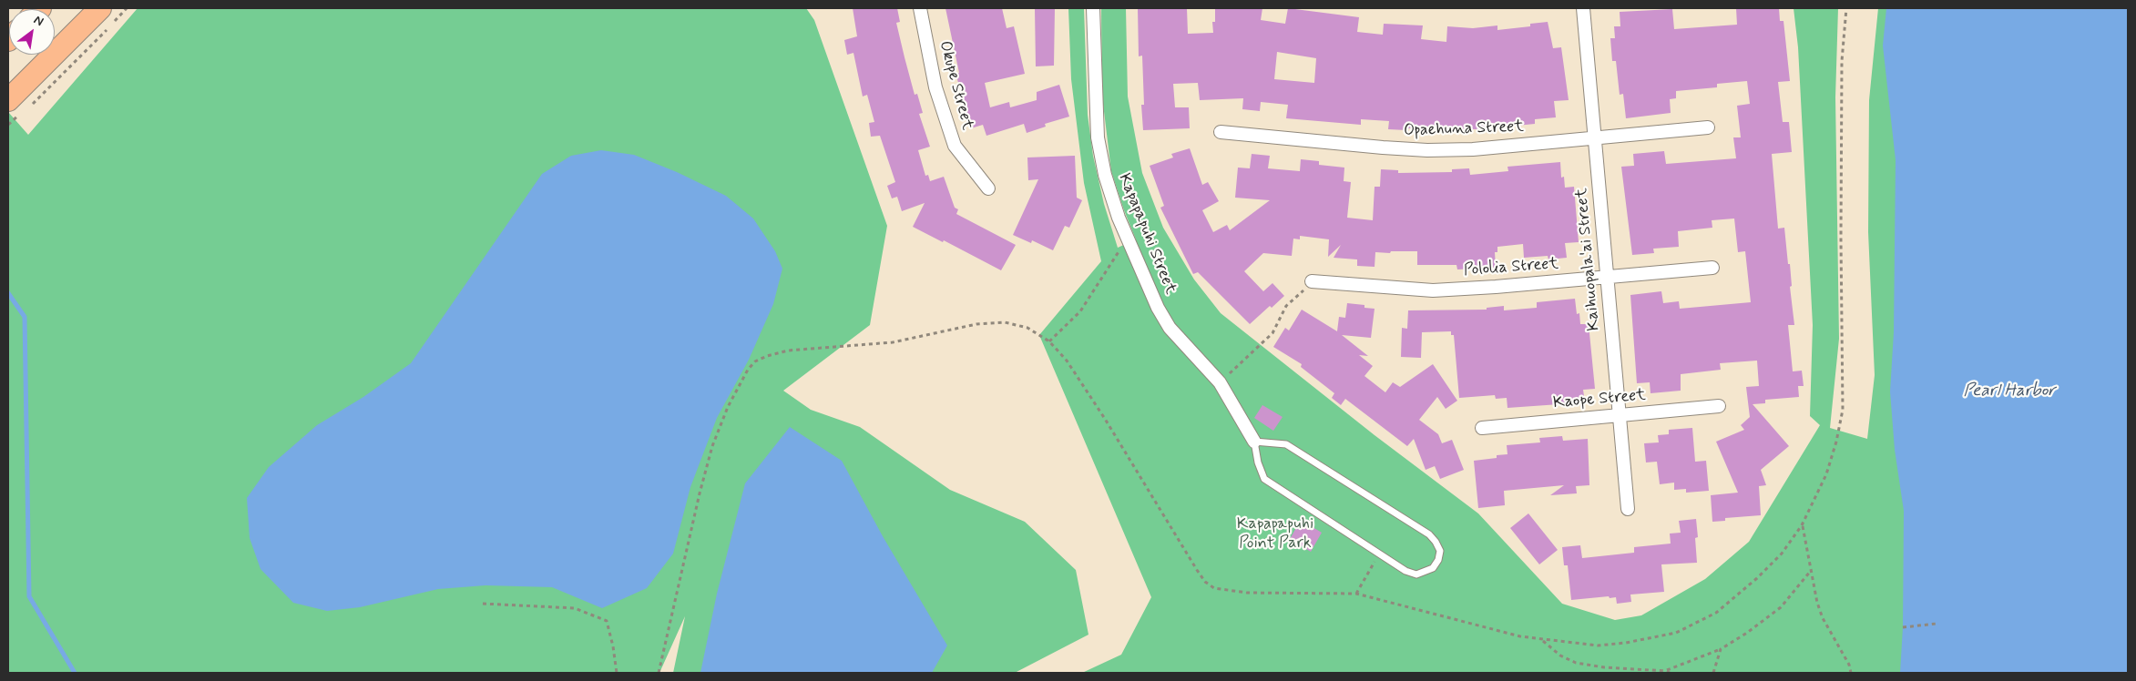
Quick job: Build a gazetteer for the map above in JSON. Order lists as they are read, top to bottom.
{
  "streets": {
    "street": [
      "Okupe Street",
      "Opaehuna Street",
      "Kapapapuhi Street",
      "Kaihuopala'ai Street",
      "Pololia Street",
      "Kaope Street"
    ]
  },
  "crossings": [
    ["Opaehuna Street", "Kaihuopala'ai Street"],
    ["Kaihuopala'ai Street", "Pololia Street"],
    ["Kaihuopala'ai Street", "Kaope Street"]
  ],
  "water": ["Pearl Harbor"],
  "parks": ["Kapapapuhi Point Park"],
  "north": "top right"
}
